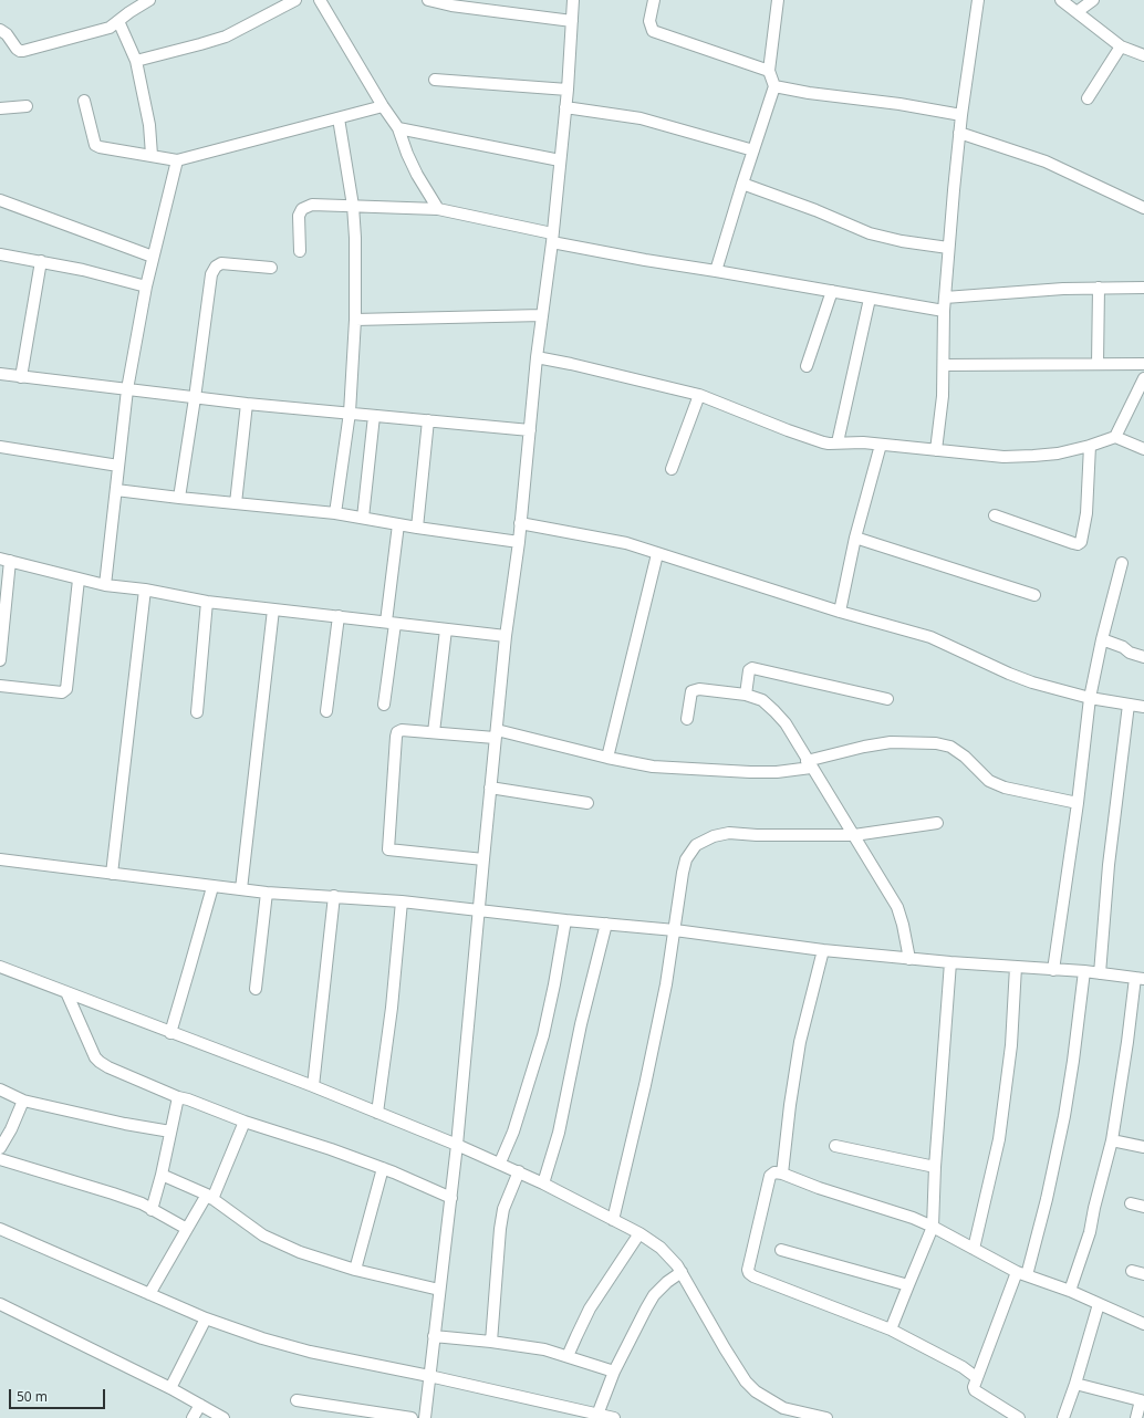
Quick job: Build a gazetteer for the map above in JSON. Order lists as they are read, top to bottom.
{
  "scale_bar": "50 m"
}
